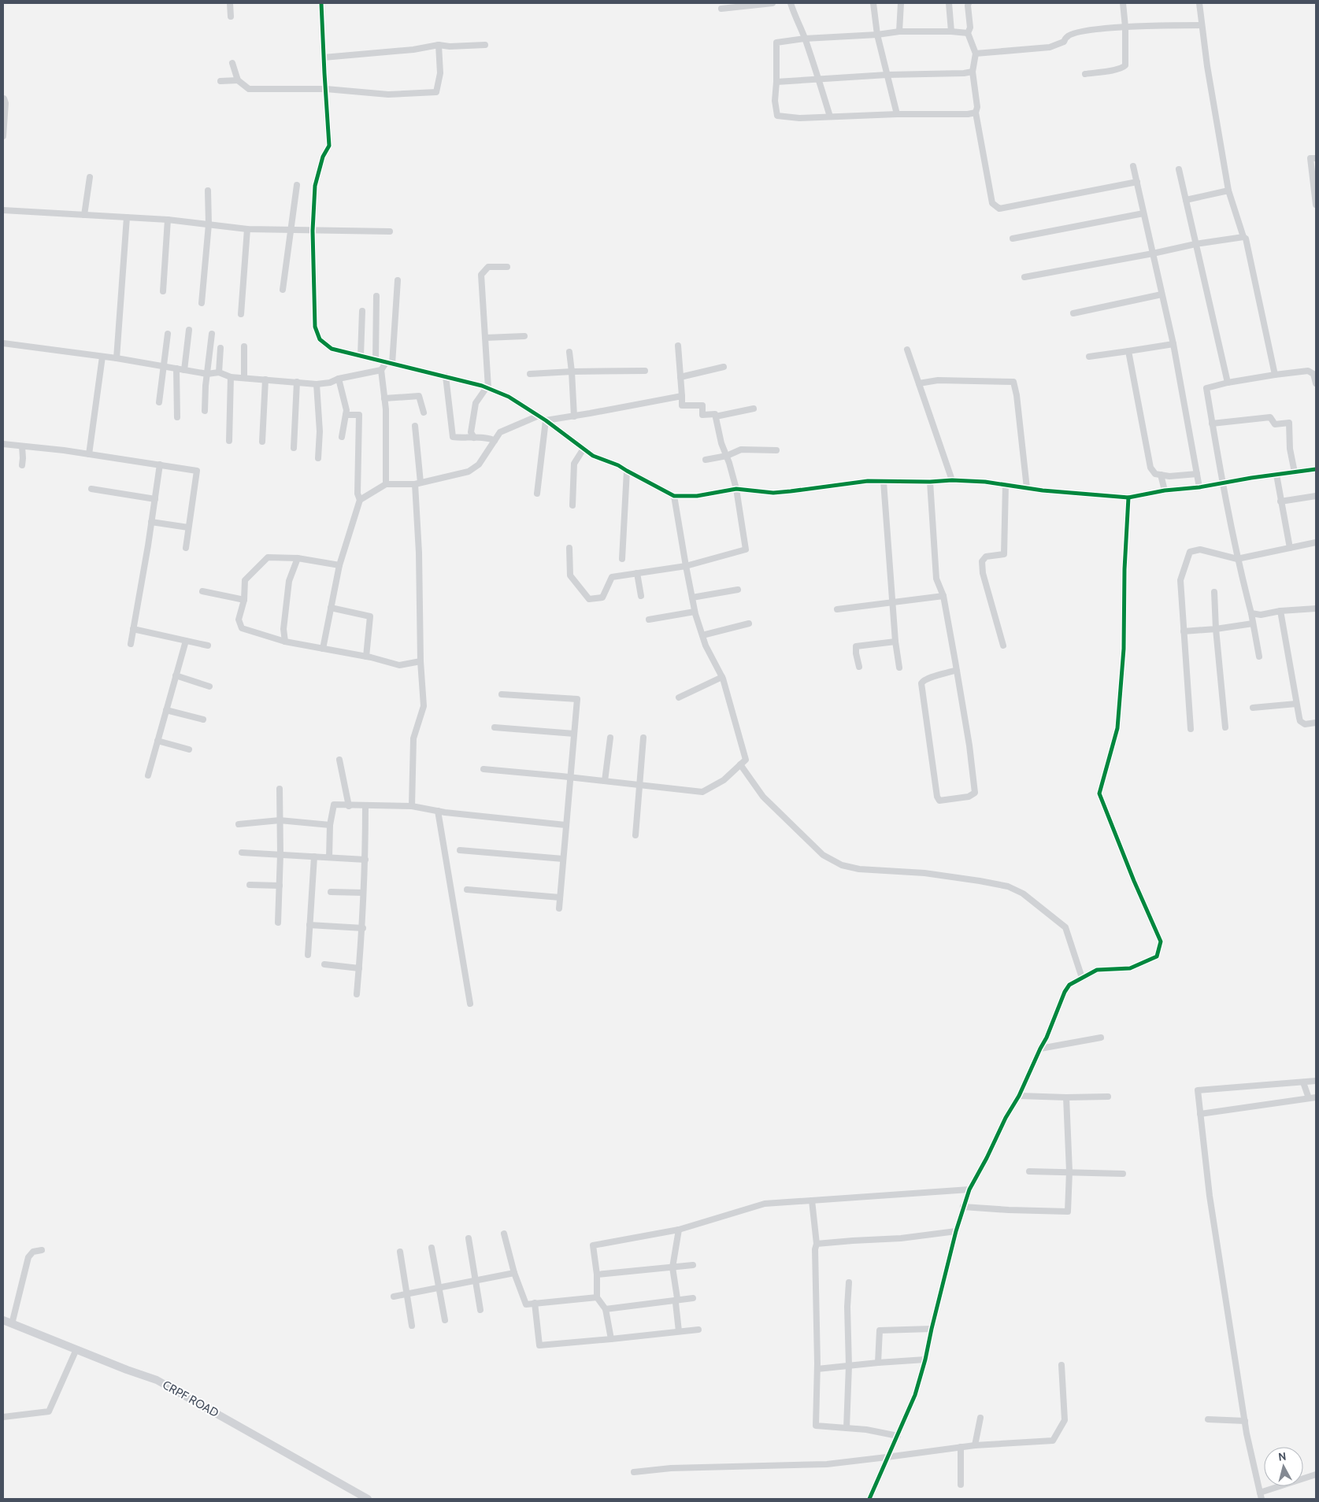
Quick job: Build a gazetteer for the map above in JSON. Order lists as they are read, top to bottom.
{
  "streets": {
    "street": ["CRPF ROAD"]
  },
  "north": "top"
}
